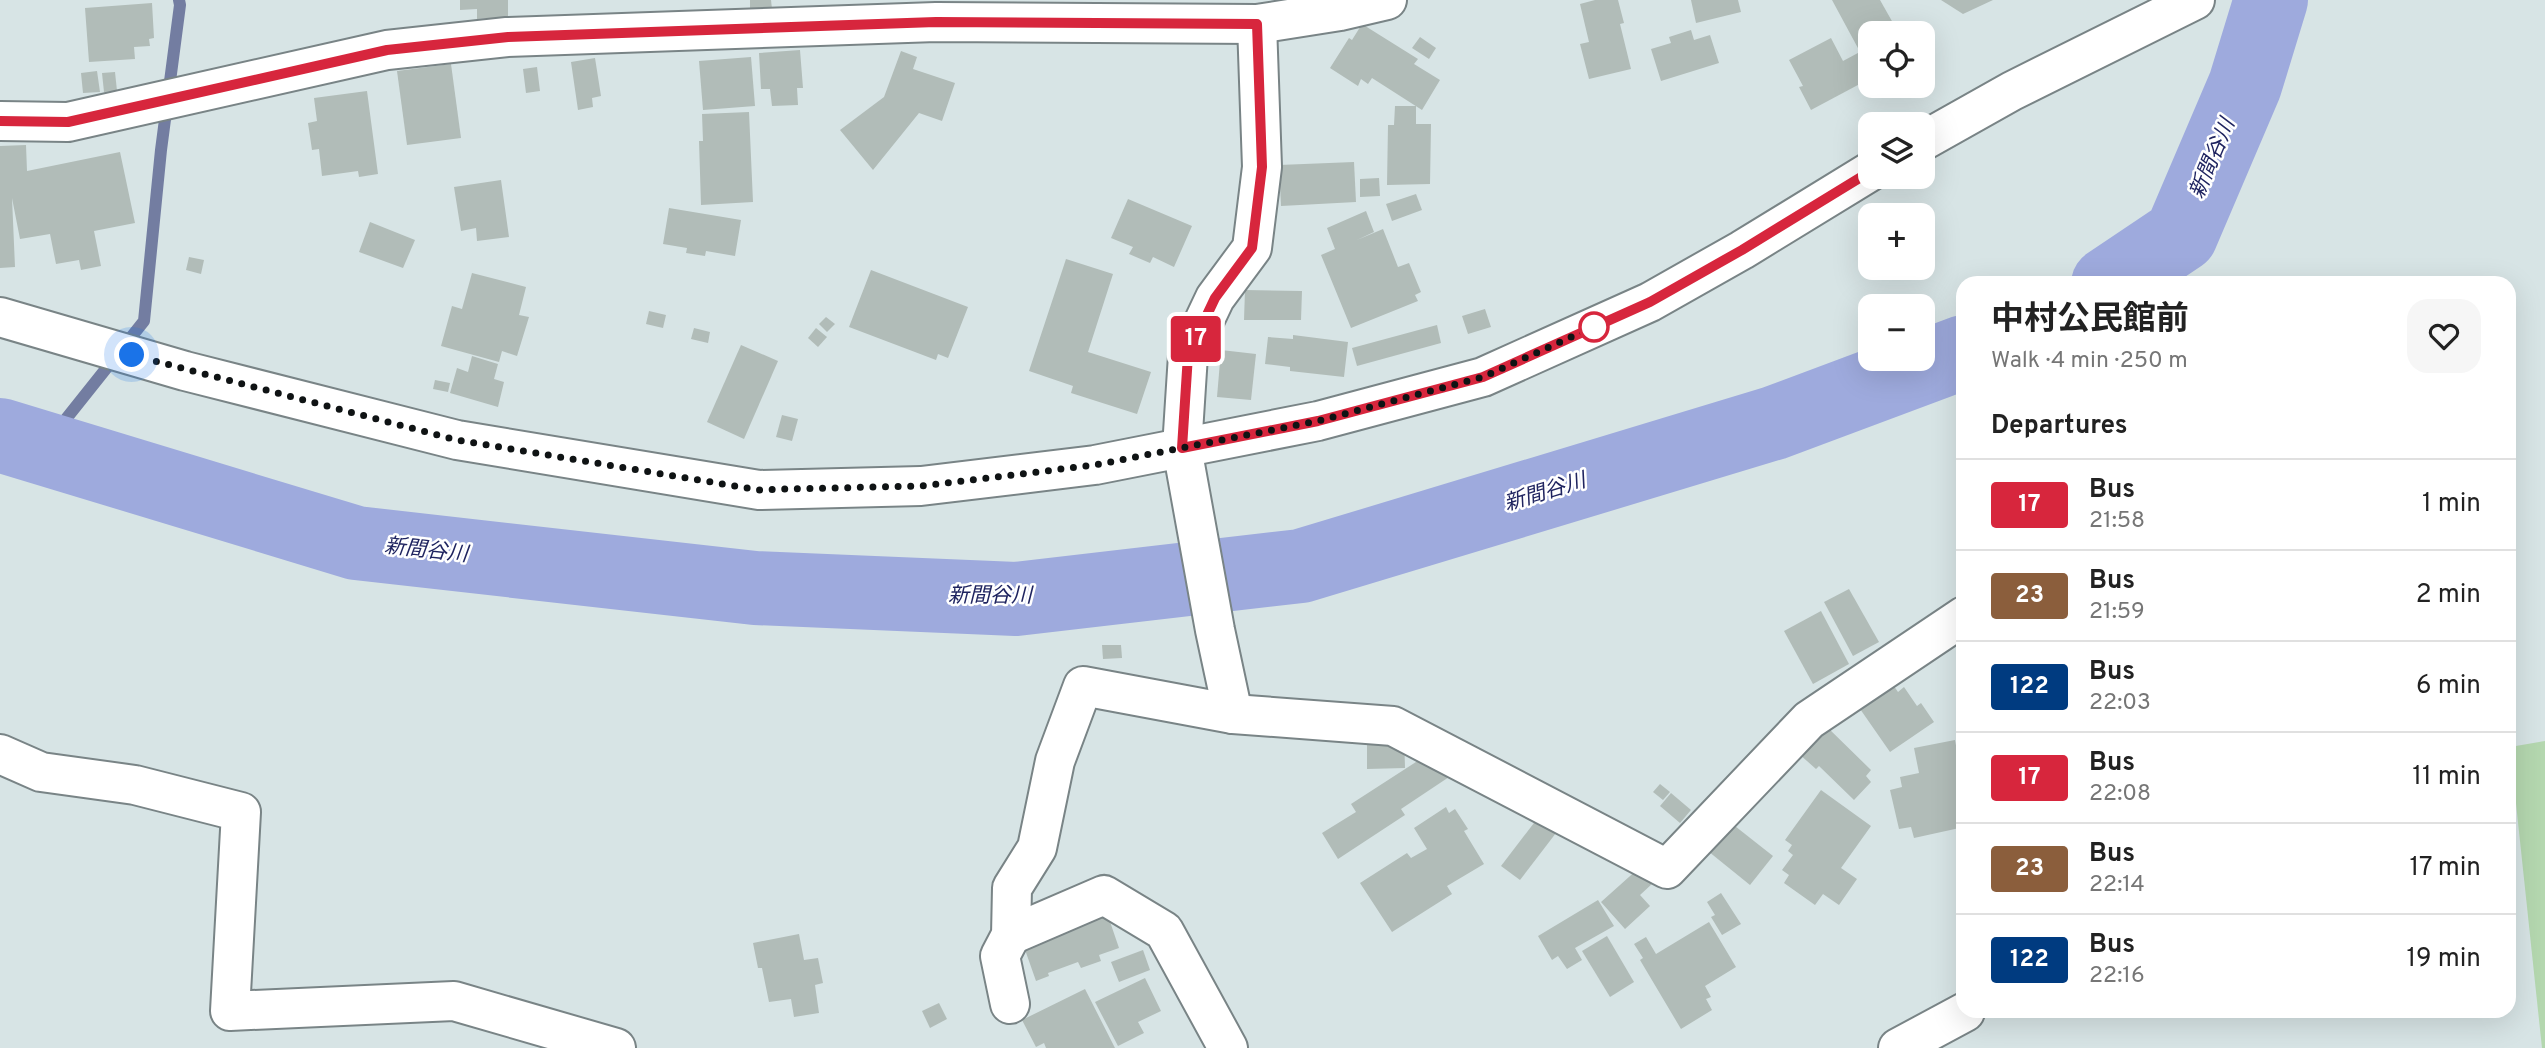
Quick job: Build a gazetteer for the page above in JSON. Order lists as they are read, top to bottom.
{
  "water": ["新間谷川"],
  "lines": ["bus line 17"],
  "page": {
    "on_map": "17",
    "map_buttons": ["+", "−"],
    "heading": [
      ["中村公民館前", "Walk · 4 min · 250 m"],
      "Departures"
    ],
    "list": [
      {
        "mark": "17",
        "name": "Bus",
        "note": "21:58",
        "value": "1 min"
      },
      {
        "mark": "23",
        "name": "Bus",
        "note": "21:59",
        "value": "2 min"
      },
      {
        "mark": "122",
        "name": "Bus",
        "note": "22:03",
        "value": "6 min"
      },
      {
        "mark": "17",
        "name": "Bus",
        "note": "22:08",
        "value": "11 min"
      },
      {
        "mark": "23",
        "name": "Bus",
        "note": "22:14",
        "value": "17 min"
      },
      {
        "mark": "122",
        "name": "Bus",
        "note": "22:16",
        "value": "19 min"
      }
    ]
  }
}
